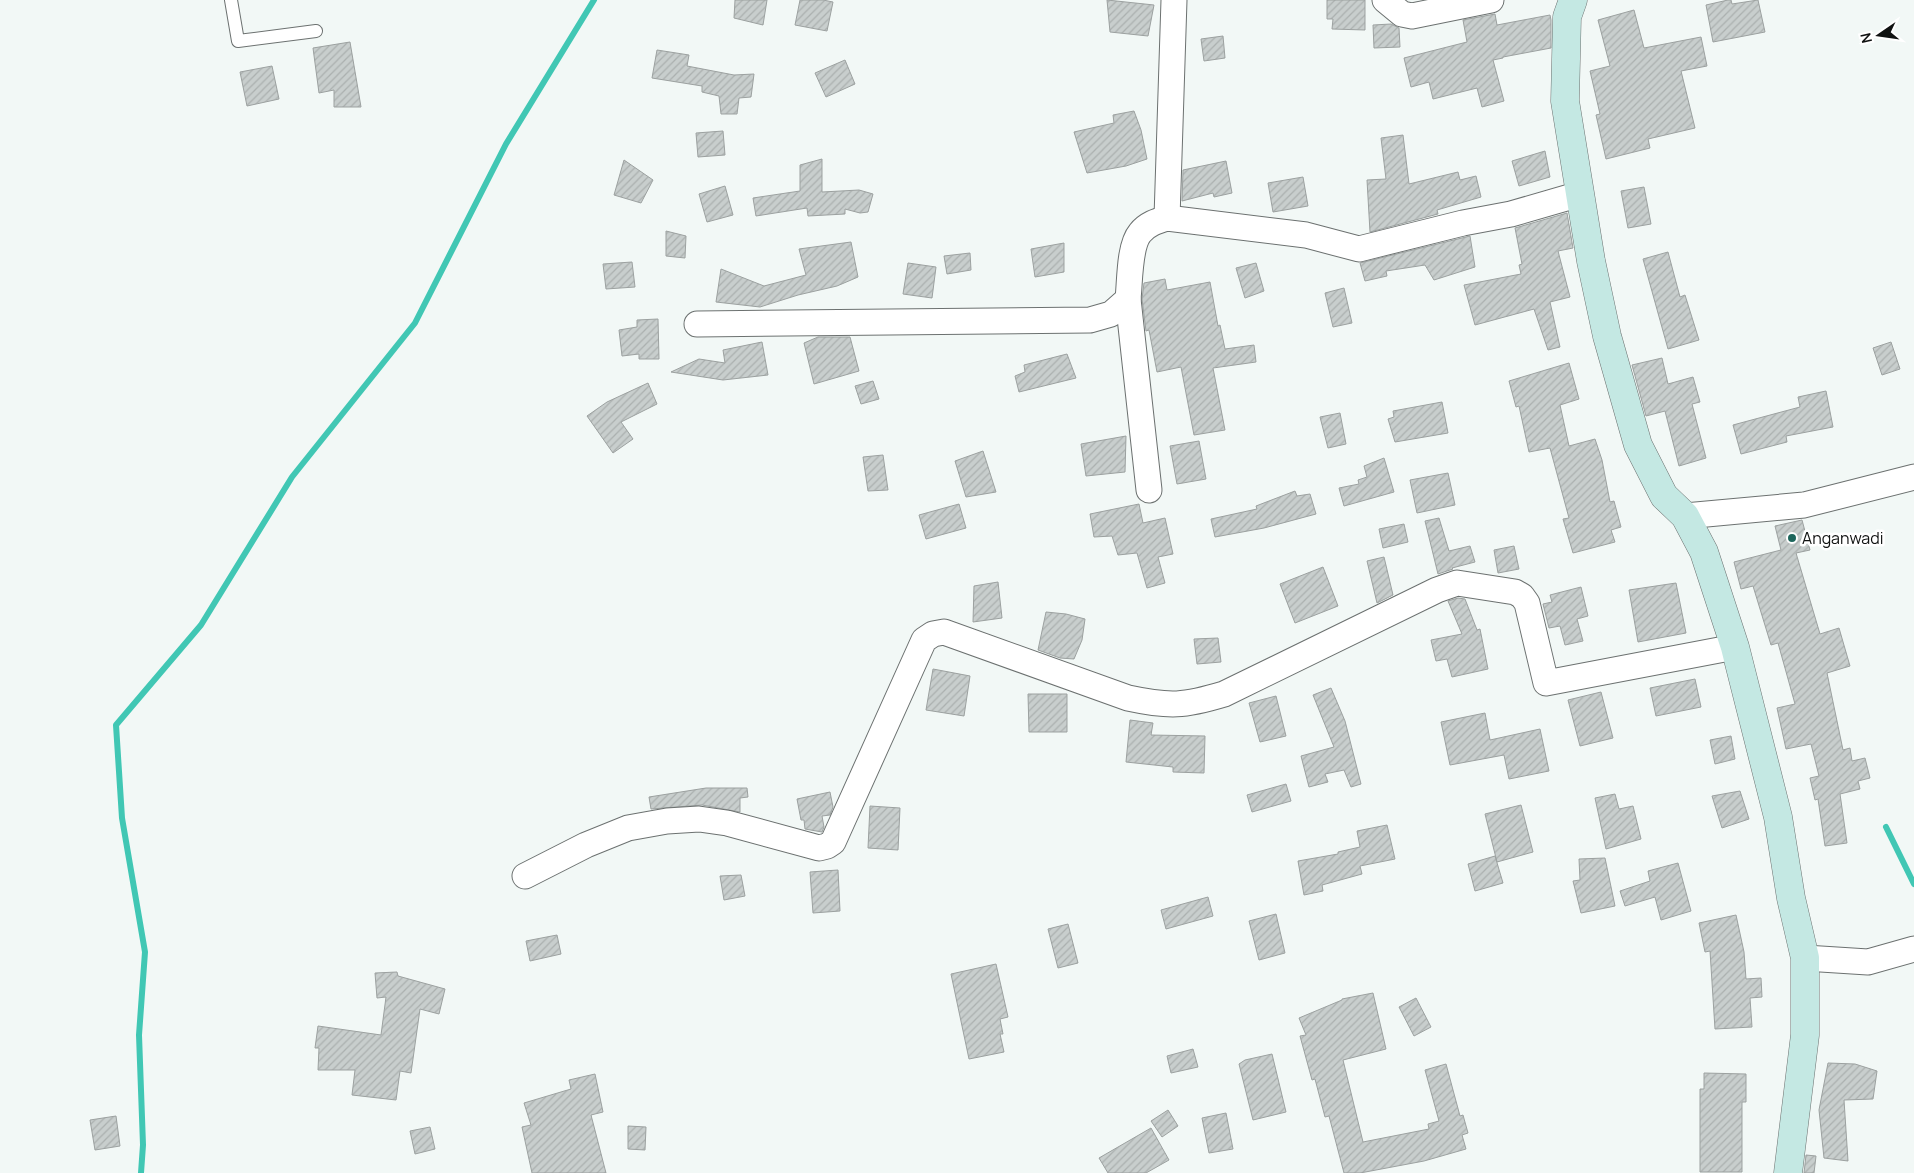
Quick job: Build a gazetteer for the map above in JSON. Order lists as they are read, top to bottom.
{
  "places": ["Anganwadi"],
  "north": "left"
}
